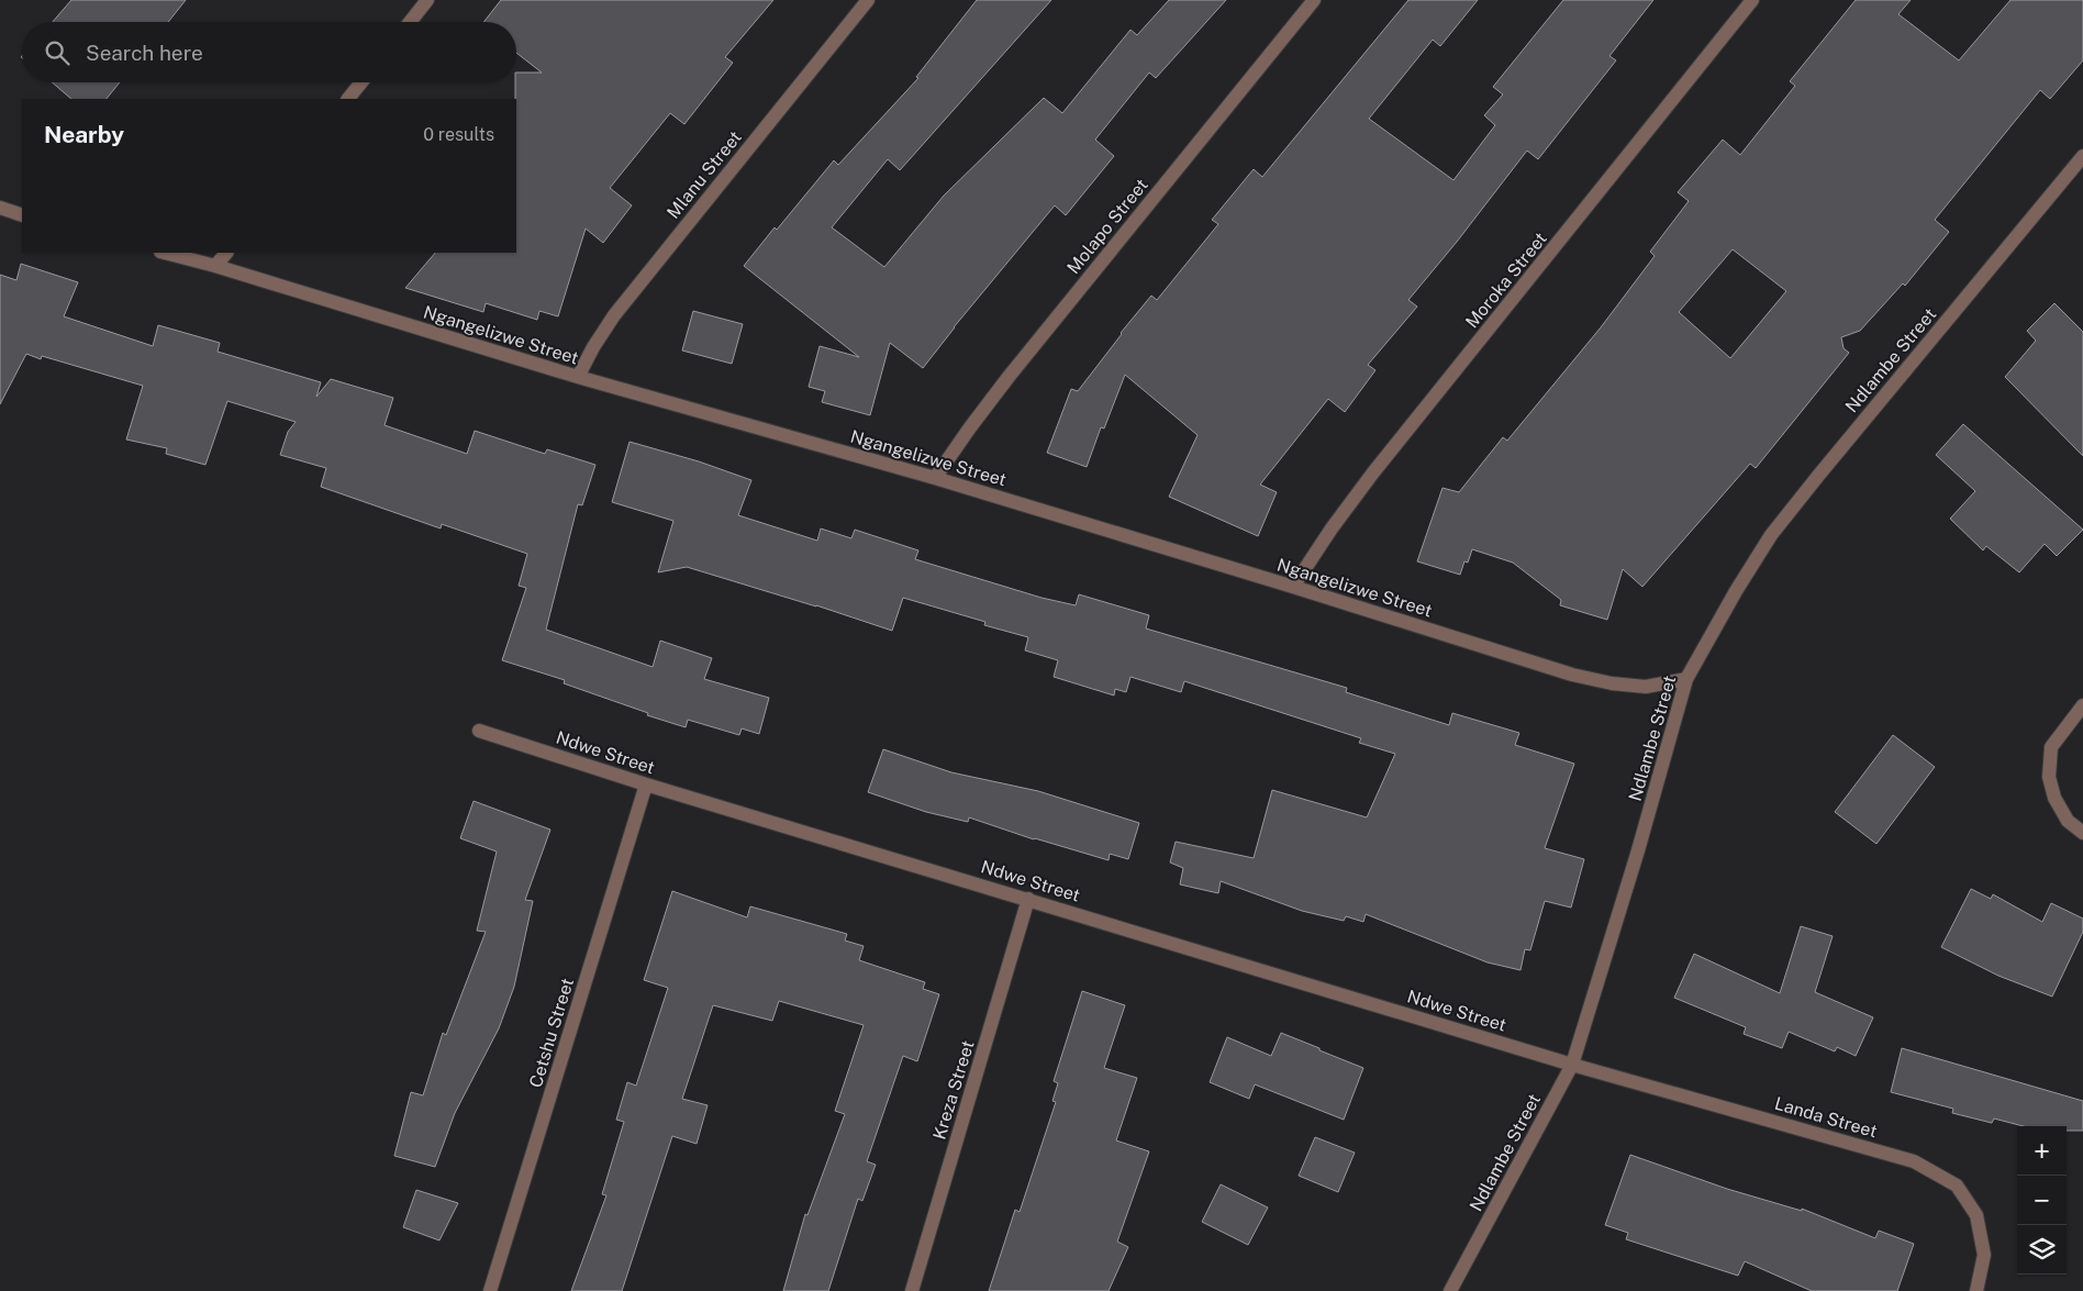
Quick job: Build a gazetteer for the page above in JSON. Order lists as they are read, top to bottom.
{
  "streets": {
    "street": [
      "Mlanu Street",
      "Molapo Street",
      "Moroka Street",
      "Ngangelizwe Street",
      "Ndlambe Street",
      "Ndwe Street",
      "Cetshu Street",
      "Kreza Street",
      "Landa Street"
    ]
  },
  "crossings": [
    ["Mlanu Street", "Ngangelizwe Street"],
    ["Molapo Street", "Ngangelizwe Street"],
    ["Moroka Street", "Ngangelizwe Street"],
    ["Ngangelizwe Street", "Ndlambe Street"],
    ["Ndlambe Street", "Ndwe Street"],
    ["Ndlambe Street", "Landa Street"],
    ["Ndwe Street", "Cetshu Street"],
    ["Ndwe Street", "Kreza Street"],
    ["Ndwe Street", "Landa Street"]
  ],
  "page": {
    "search": "Search here",
    "heading": ["Nearby", "0 results"],
    "map_buttons": ["+", "−"]
  }
}
